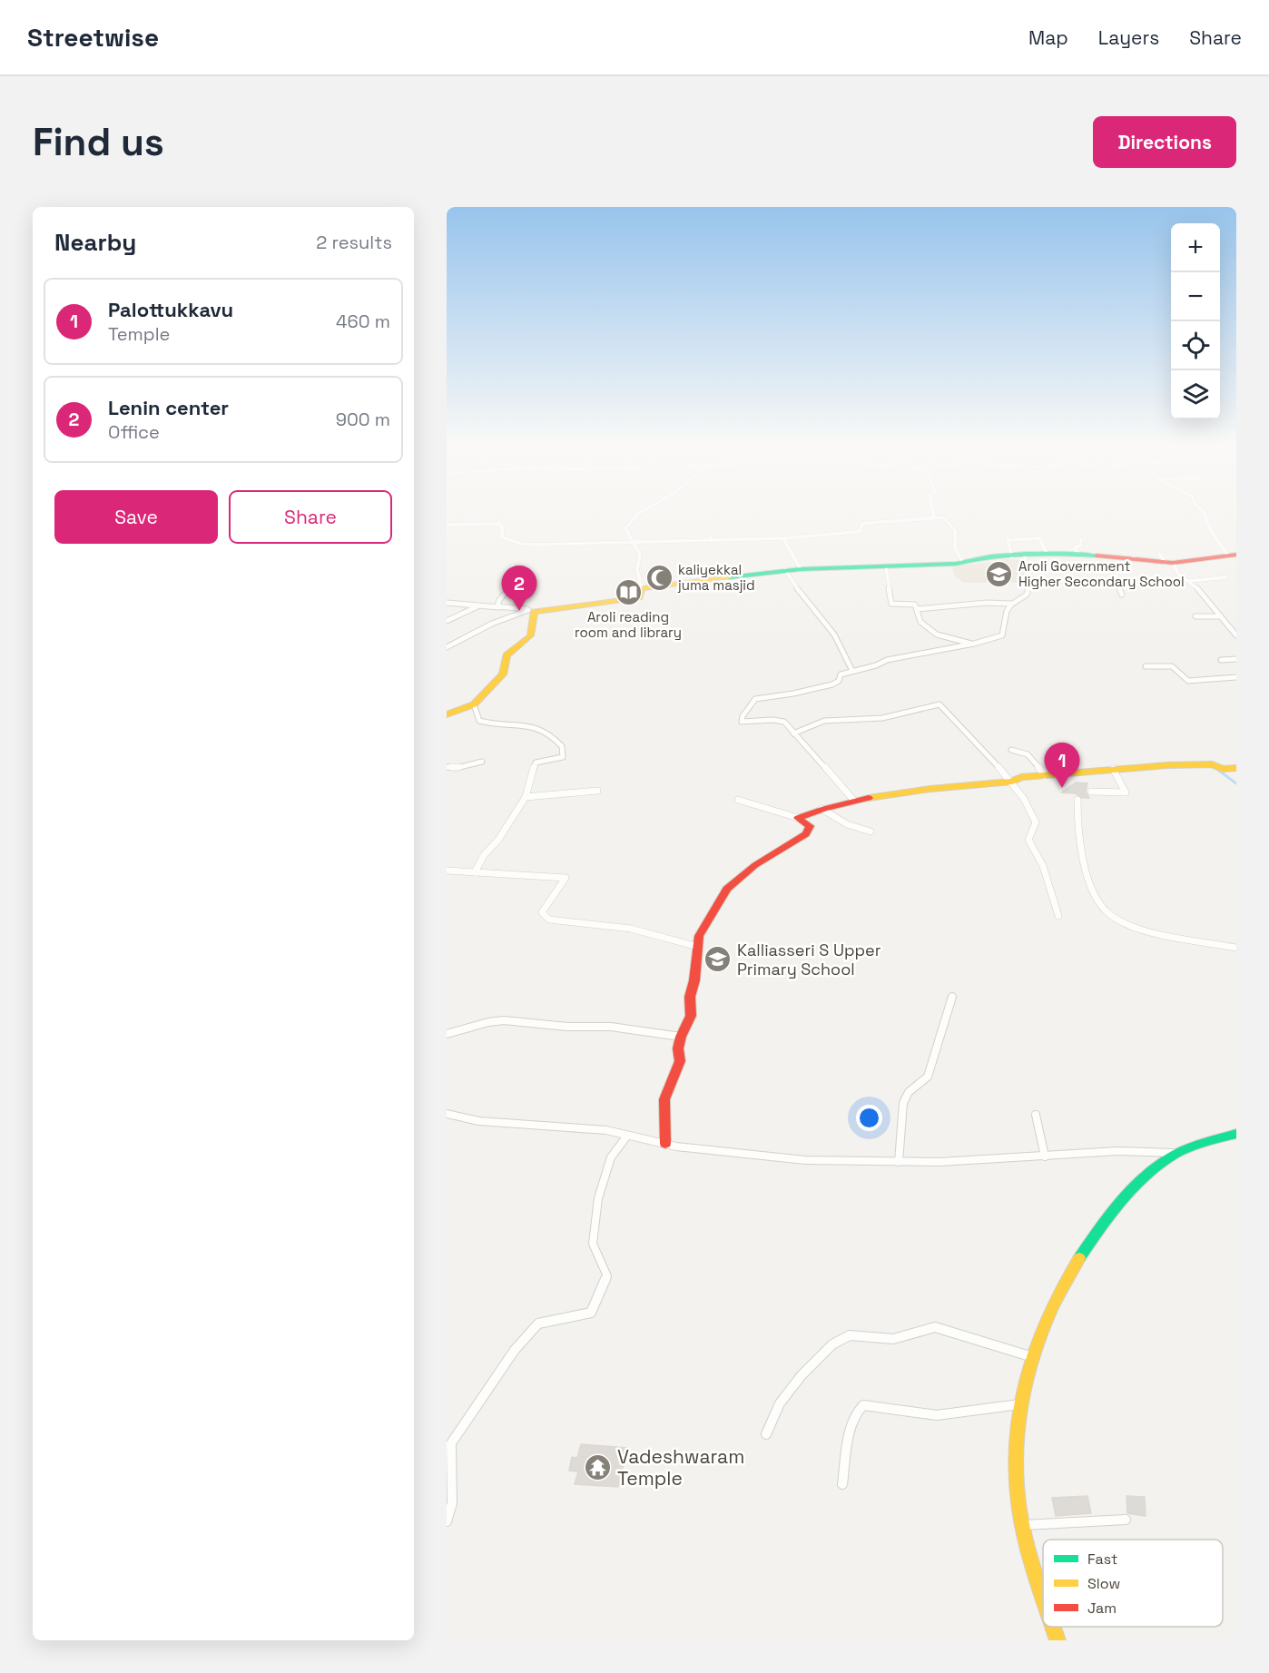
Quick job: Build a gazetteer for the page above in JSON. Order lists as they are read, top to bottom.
{
  "places": {
    "school or university": ["Aroli Government Higher Secondary School", "Kalliasseri S Upper Primary School"],
    "mosque": ["kaliyekkal juma masjid"],
    "library": ["Aroli reading room and library"],
    "temple": ["Vadeshwaram Temple"]
  },
  "legend": ["Fast", "Slow", "Jam"],
  "page": {
    "header": "Streetwise",
    "nav": ["Map", "Layers", "Share"],
    "buttons": [
      "Directions",
      ["Save", "Share"]
    ],
    "title": "Find us",
    "heading": ["Nearby", "2 results"],
    "map_buttons": ["+", "−"],
    "list": [
      {
        "mark": "1",
        "name": "Palottukkavu",
        "note": "Temple",
        "value": "460 m"
      },
      {
        "mark": "2",
        "name": "Lenin center",
        "note": "Office",
        "value": "900 m"
      }
    ],
    "pins": ["2", "1"]
  }
}
